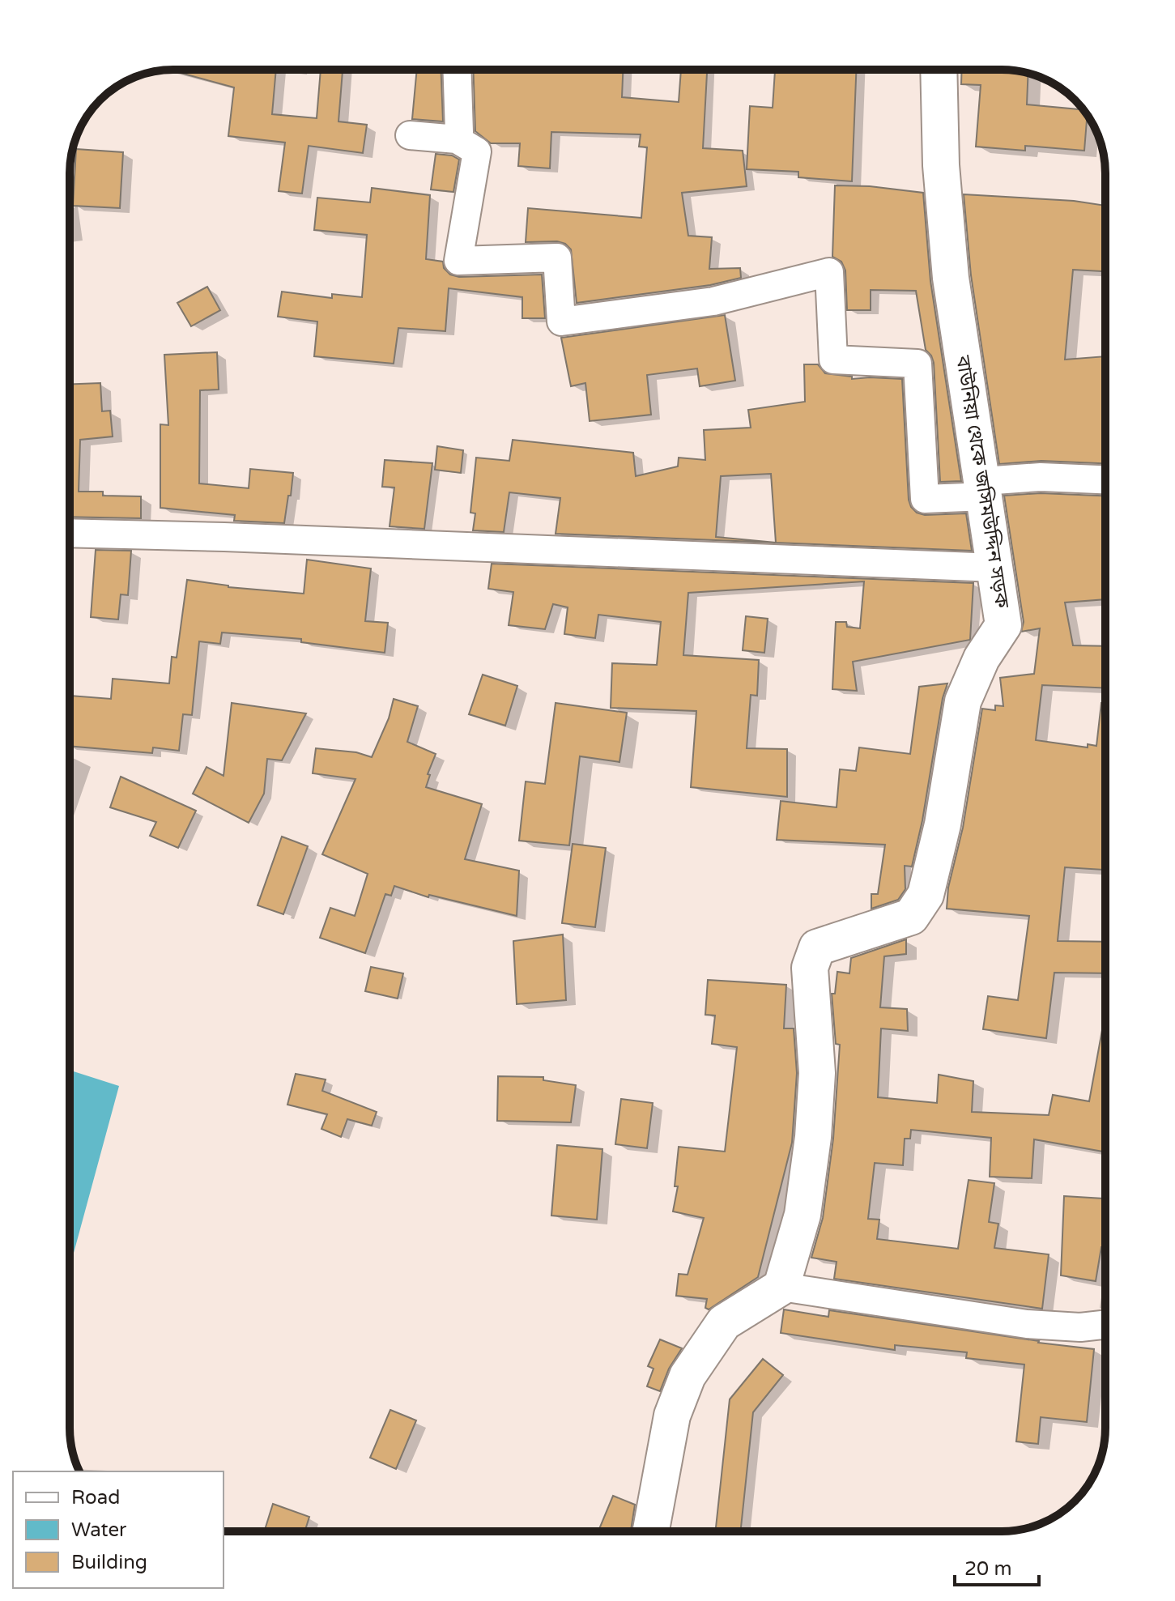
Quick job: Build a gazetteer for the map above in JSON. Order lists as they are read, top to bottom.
{
  "streets": {
    "street": ["বাউনিয়া থেকে জসিমউদ্দিন সড়ক"]
  },
  "legend": ["Road", "Water", "Building"],
  "scale_bar": "20 m"
}
